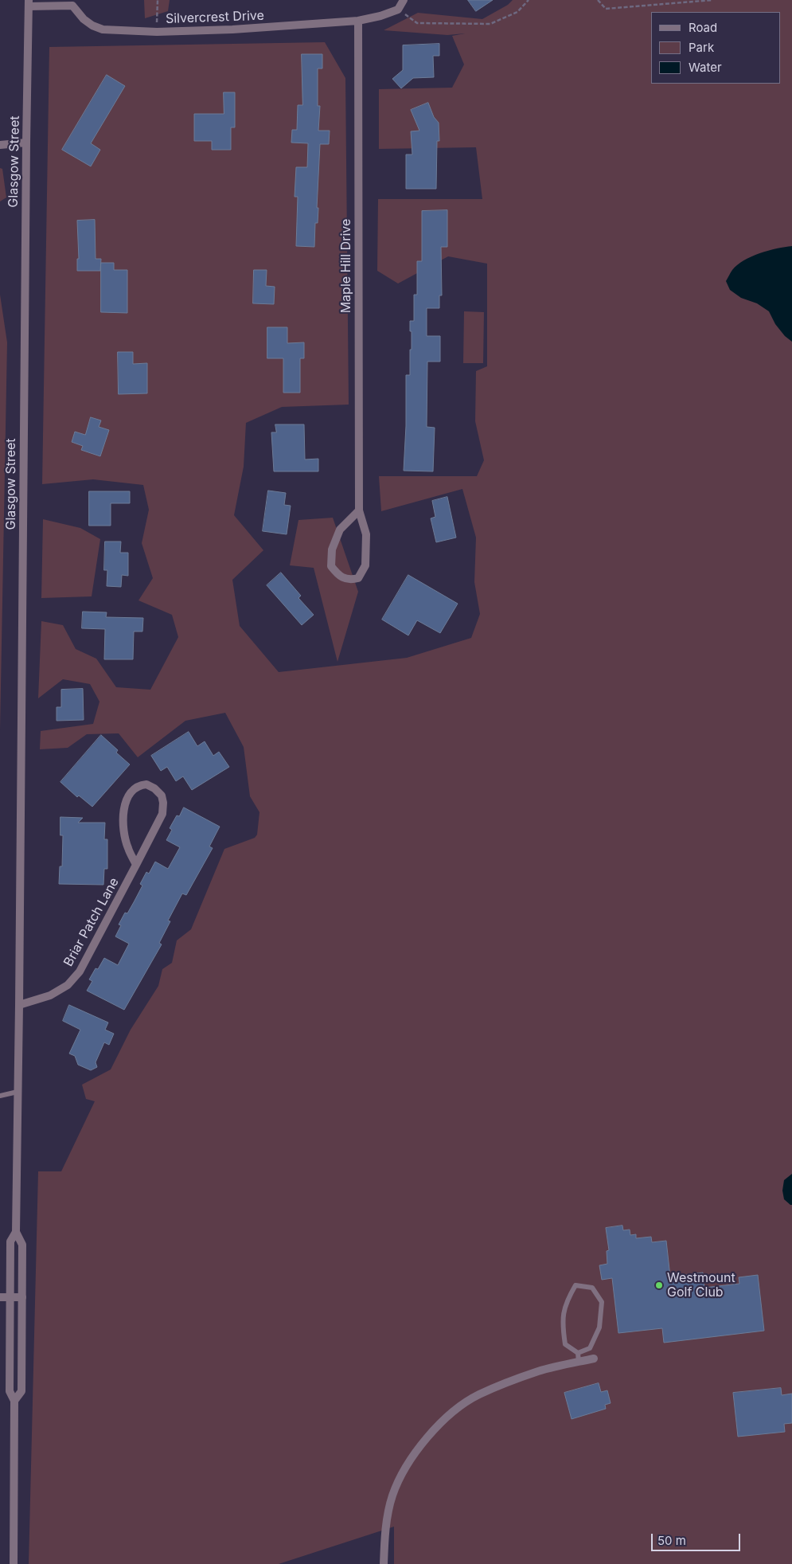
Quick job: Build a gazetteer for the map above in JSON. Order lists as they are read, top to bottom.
{
  "streets": {
    "street": [
      "Silvercrest Drive",
      "Glasgow Street",
      "Maple Hill Drive",
      "Briar Patch Lane"
    ]
  },
  "crossings": [
    ["Silvercrest Drive", "Glasgow Street"],
    ["Silvercrest Drive", "Maple Hill Drive"],
    ["Glasgow Street", "Briar Patch Lane"]
  ],
  "places": ["Westmount Golf Club"],
  "legend": ["Road", "Park", "Water"],
  "scale_bar": "50 m"
}
